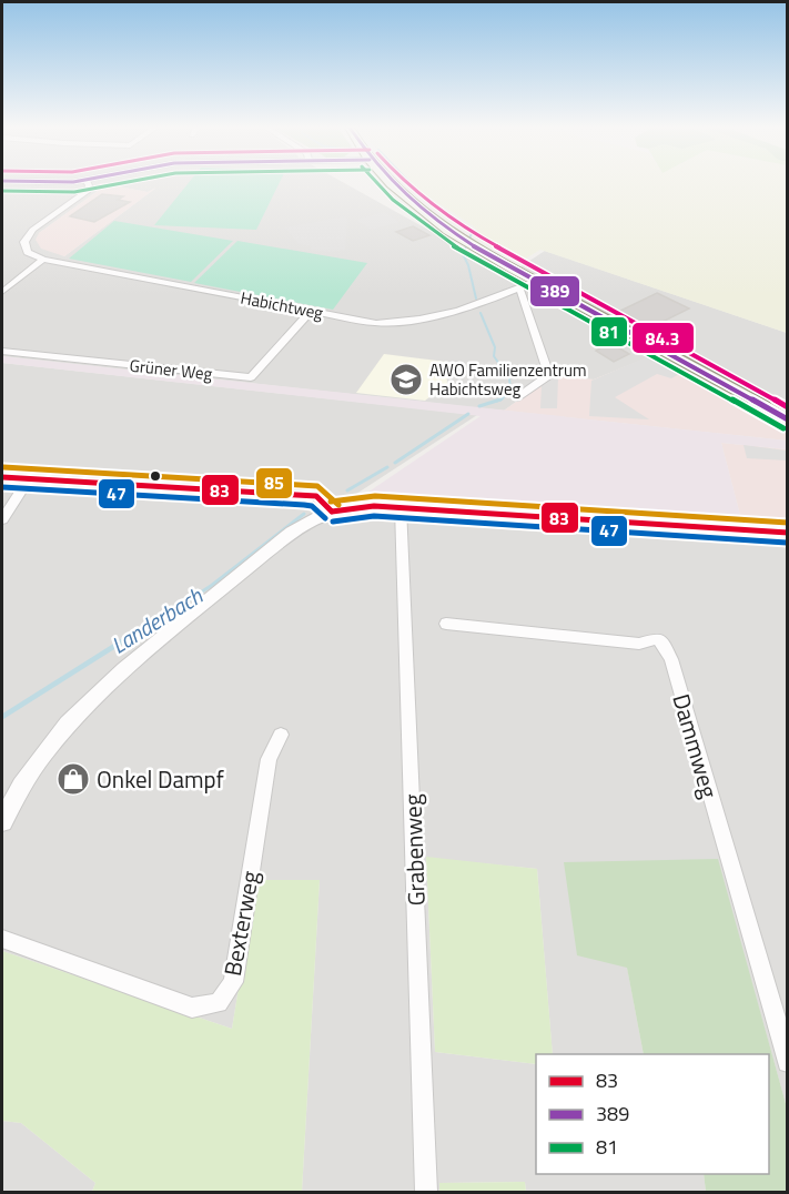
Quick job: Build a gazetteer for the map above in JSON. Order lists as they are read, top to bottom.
{
  "streets": {
    "street": [
      "Habichtweg",
      "Grüner Weg",
      "Dammweg",
      "Grabenweg",
      "Bexterweg"
    ]
  },
  "crossings": [
    ["Habichtweg", "Grüner Weg"]
  ],
  "water": ["Landerbach"],
  "places": {
    "school or university": ["AWO Familienzentrum Habichtsweg"],
    "shop": ["Onkel Dampf"]
  },
  "lines": [
    "transit line 389",
    "transit line 81",
    "transit line 84.3",
    "transit line 85",
    "transit line 83",
    "transit line 47"
  ],
  "legend": ["83", "389", "81"]
}
